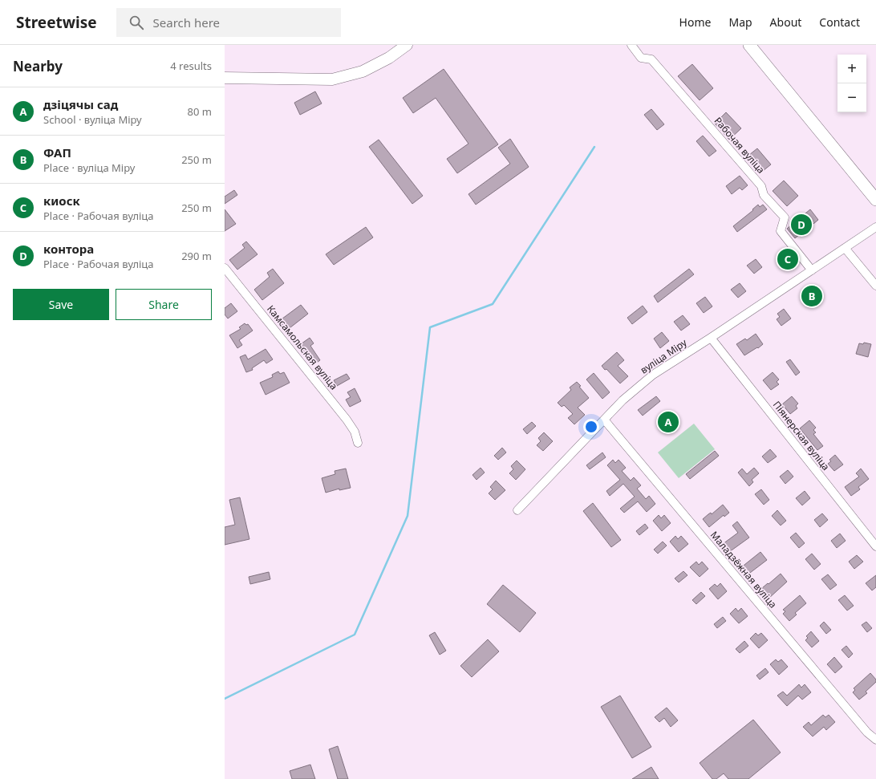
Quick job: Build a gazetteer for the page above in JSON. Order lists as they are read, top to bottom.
{
  "streets": {
    "street": [
      "Рабочая вуліца",
      "Камсамольская вуліца",
      "вуліца Міру",
      "Піянерская вуліца",
      "Маладзёжная вуліца"
    ]
  },
  "crossings": [
    ["Рабочая вуліца", "вуліца Міру"],
    ["вуліца Міру", "Піянерская вуліца"],
    ["вуліца Міру", "Маладзёжная вуліца"]
  ],
  "page": {
    "header": "Streetwise",
    "search": "Search here",
    "nav": [
      "Home",
      "Map",
      "About",
      "Contact"
    ],
    "heading": ["Nearby", "4 results"],
    "map_buttons": ["+", "−"],
    "list": [
      {
        "mark": "A",
        "name": "дзіцячы сад",
        "note": "School · вуліца Міру",
        "value": "80 m"
      },
      {
        "mark": "B",
        "name": "ФАП",
        "note": "Place · вуліца Міру",
        "value": "250 m"
      },
      {
        "mark": "C",
        "name": "киоск",
        "note": "Place · Рабочая вуліца",
        "value": "250 m"
      },
      {
        "mark": "D",
        "name": "контора",
        "note": "Place · Рабочая вуліца",
        "value": "290 m"
      }
    ],
    "pins": [
      "D",
      "C",
      "B",
      "A"
    ],
    "buttons": ["Save", "Share"]
  }
}
